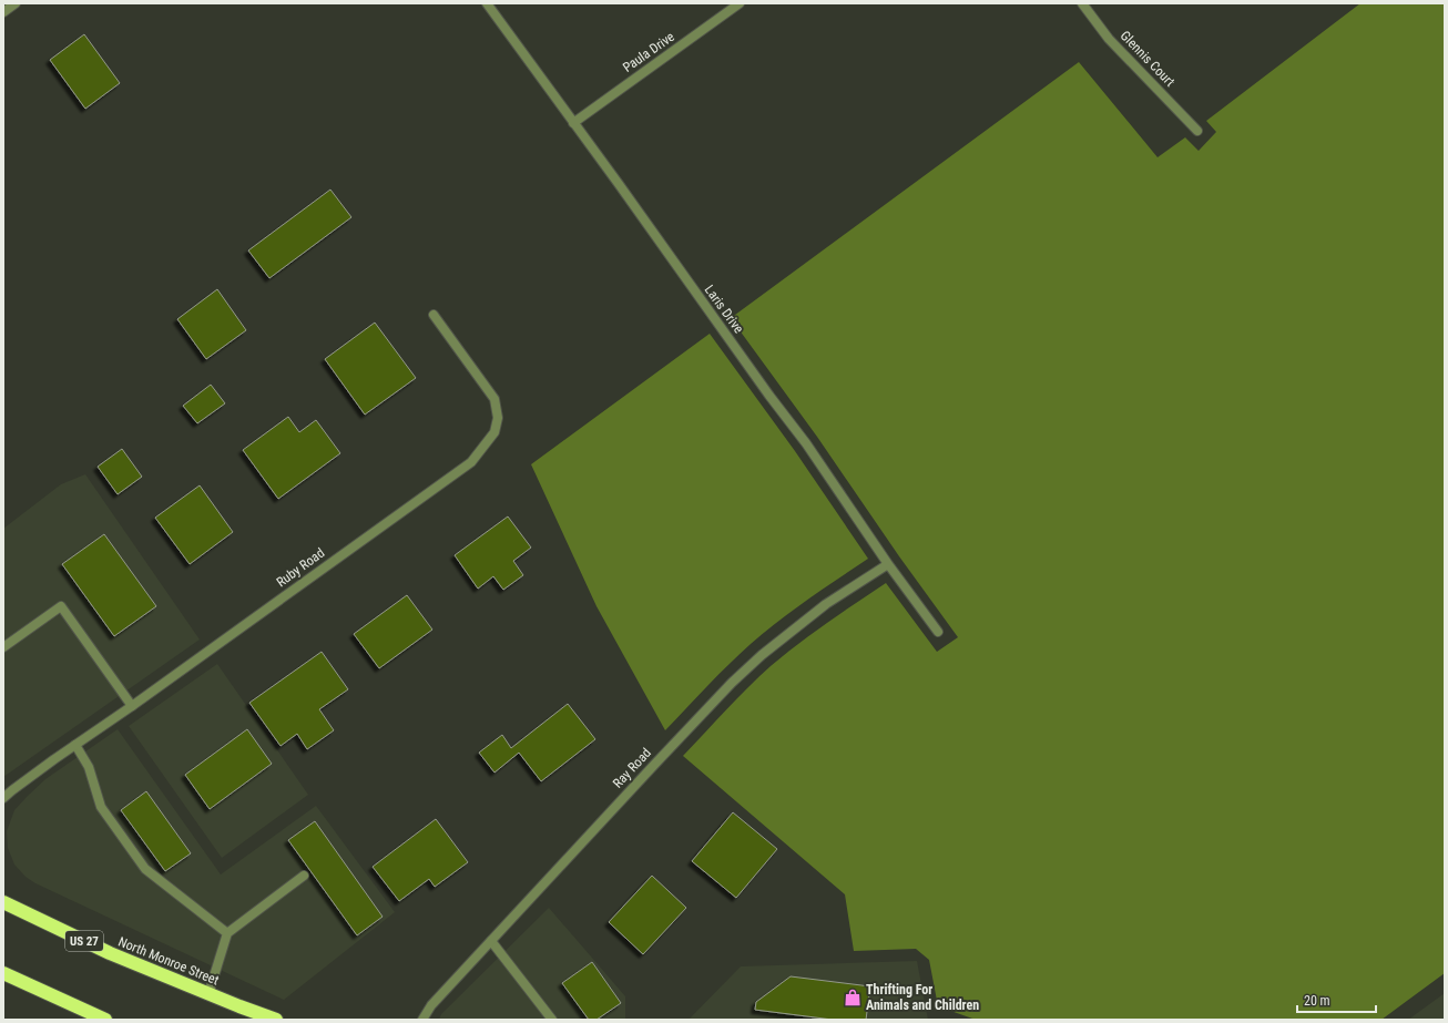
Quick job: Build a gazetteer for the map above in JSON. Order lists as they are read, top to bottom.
{
  "streets": {
    "highway": ["US 27", "North Monroe Street"],
    "street": [
      "Paula Drive",
      "Glennis Court",
      "Laris Drive",
      "Ruby Road",
      "Ray Road"
    ]
  },
  "crossings": [
    ["Paula Drive", "Laris Drive"],
    ["Laris Drive", "Ray Road"]
  ],
  "places": {
    "shop": ["Thrifting For Animals and Children"]
  },
  "scale_bar": "20 m"
}
